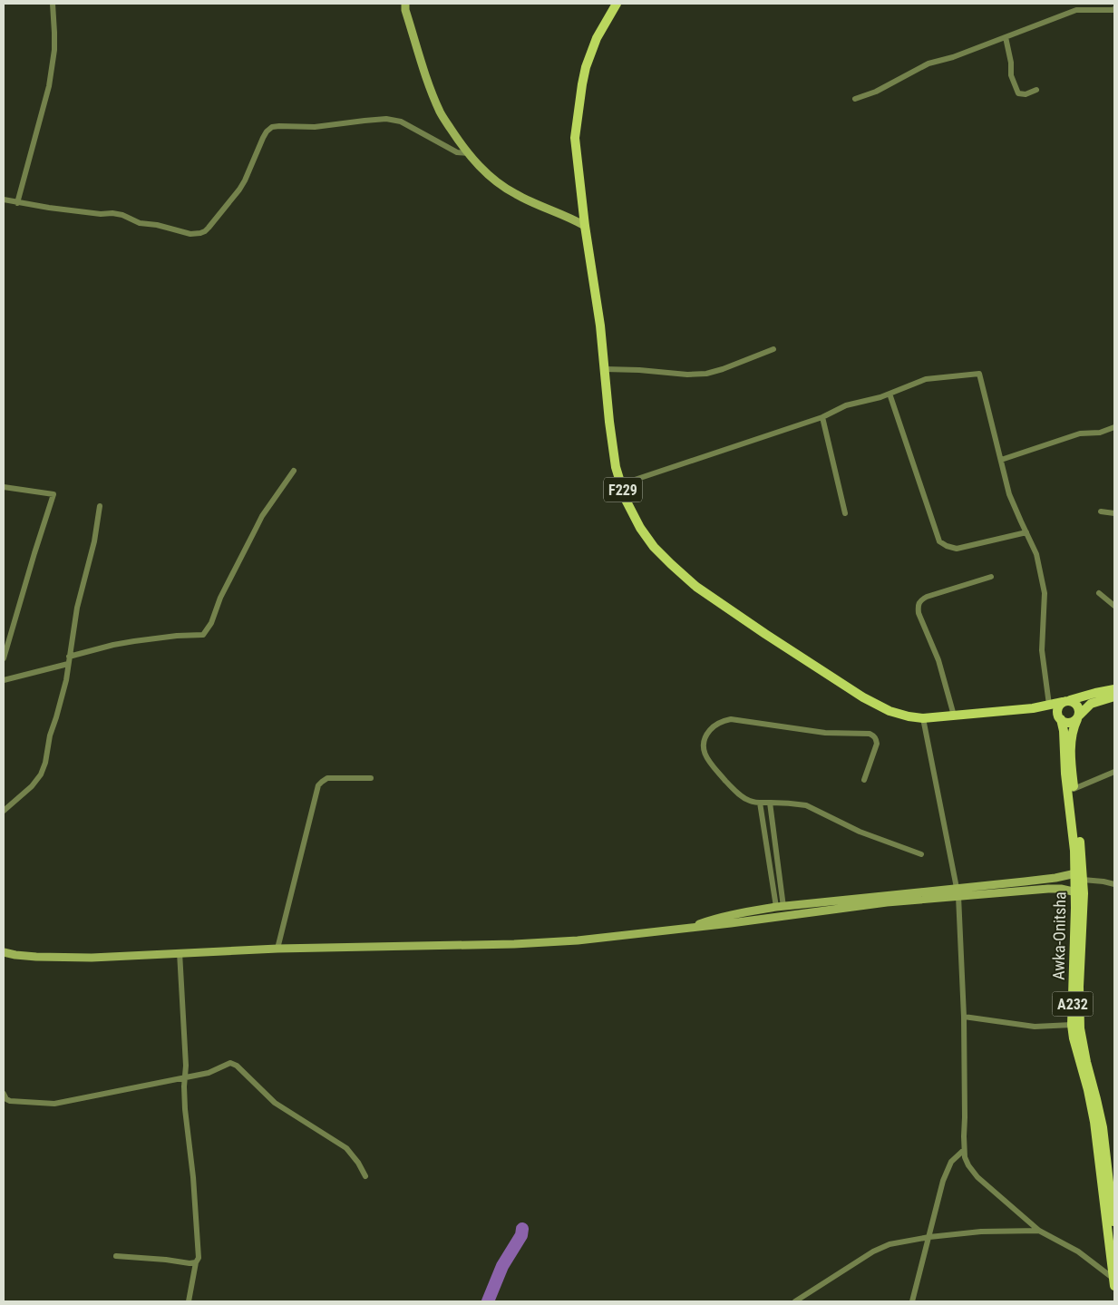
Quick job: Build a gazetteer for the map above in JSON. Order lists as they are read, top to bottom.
{
  "streets": {
    "main road": ["F229", "Awka-Onitsha", "A232"]
  },
  "crossings": [
    ["F229", "Awka-Onitsha"]
  ]
}
